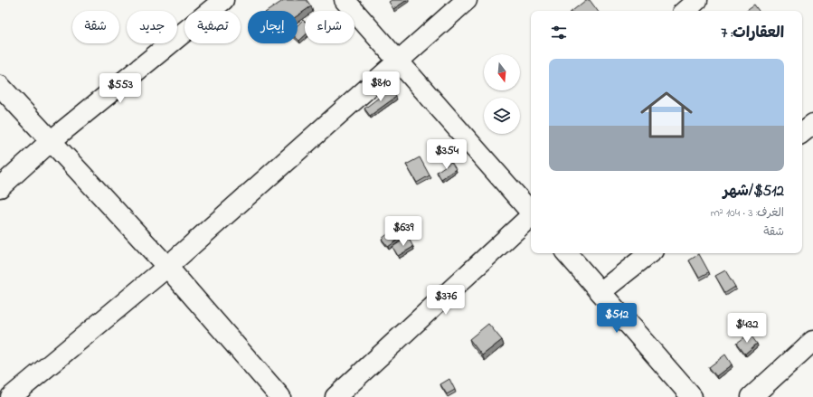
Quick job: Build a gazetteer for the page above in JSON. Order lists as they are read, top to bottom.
{
  "north": "bottom",
  "page": {
    "chip": [
      "شراء",
      "إيجار",
      "تصفية",
      "جديد",
      "شقة"
    ],
    "heading": "العقارات: 7",
    "list": [
      {
        "name": "$512/شهر",
        "note": "الغرف: 3 · 104 m² · شقة"
      }
    ],
    "price": [
      "$810",
      "$553",
      "$354",
      "$639",
      "$376",
      "$512",
      "$432"
    ]
  }
}
